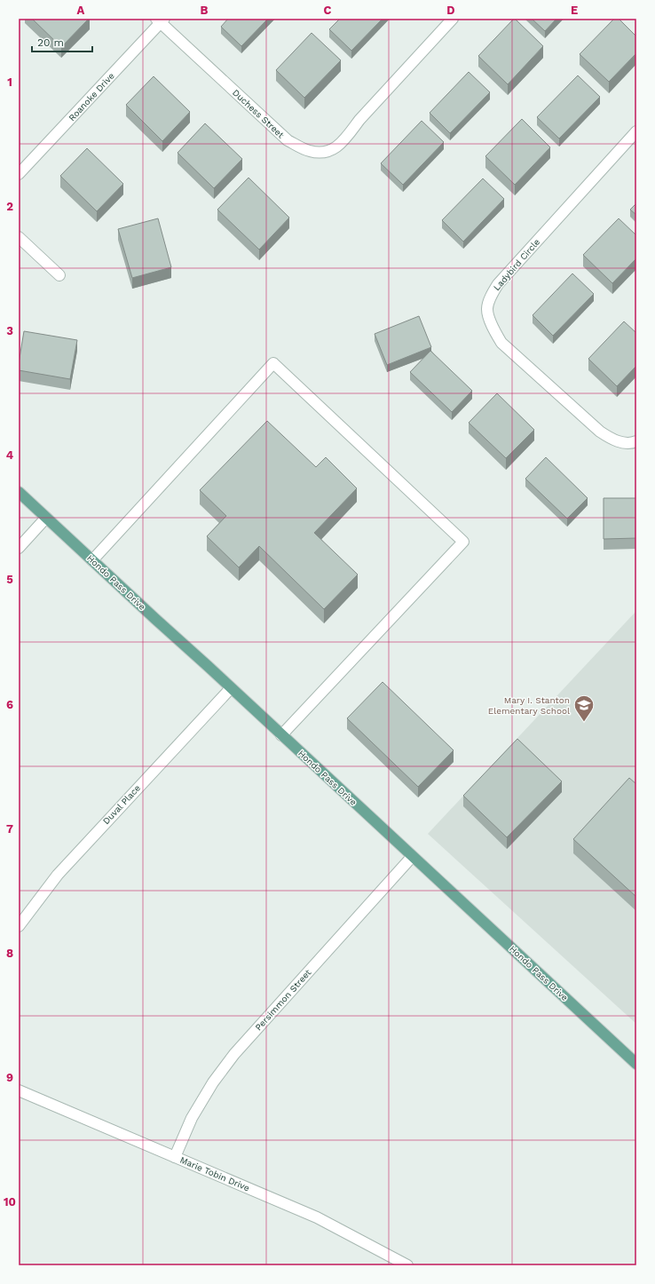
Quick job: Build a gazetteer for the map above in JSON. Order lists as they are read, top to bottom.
{
  "streets": {
    "main road": ["Hondo Pass Drive"],
    "street": [
      "Roanoke Drive",
      "Duchess Street",
      "Ladybird Circle",
      "Duval Place",
      "Persimmon Street",
      "Marie Tobin Drive"
    ]
  },
  "crossings": [
    ["Roanoke Drive", "Duchess Street"],
    ["Hondo Pass Drive", "Duval Place"],
    ["Hondo Pass Drive", "Persimmon Street"],
    ["Persimmon Street", "Marie Tobin Drive"]
  ],
  "places": {
    "school or university": ["Mary I. Stanton Elementary School"]
  },
  "scale_bar": "20 m",
  "grid": {
    "columns": [
      "A",
      "B",
      "C",
      "D",
      "E"
    ],
    "rows": [
      "1",
      "2",
      "3",
      "4",
      "5",
      "6",
      "7",
      "8",
      "9",
      "10"
    ]
  }
}
